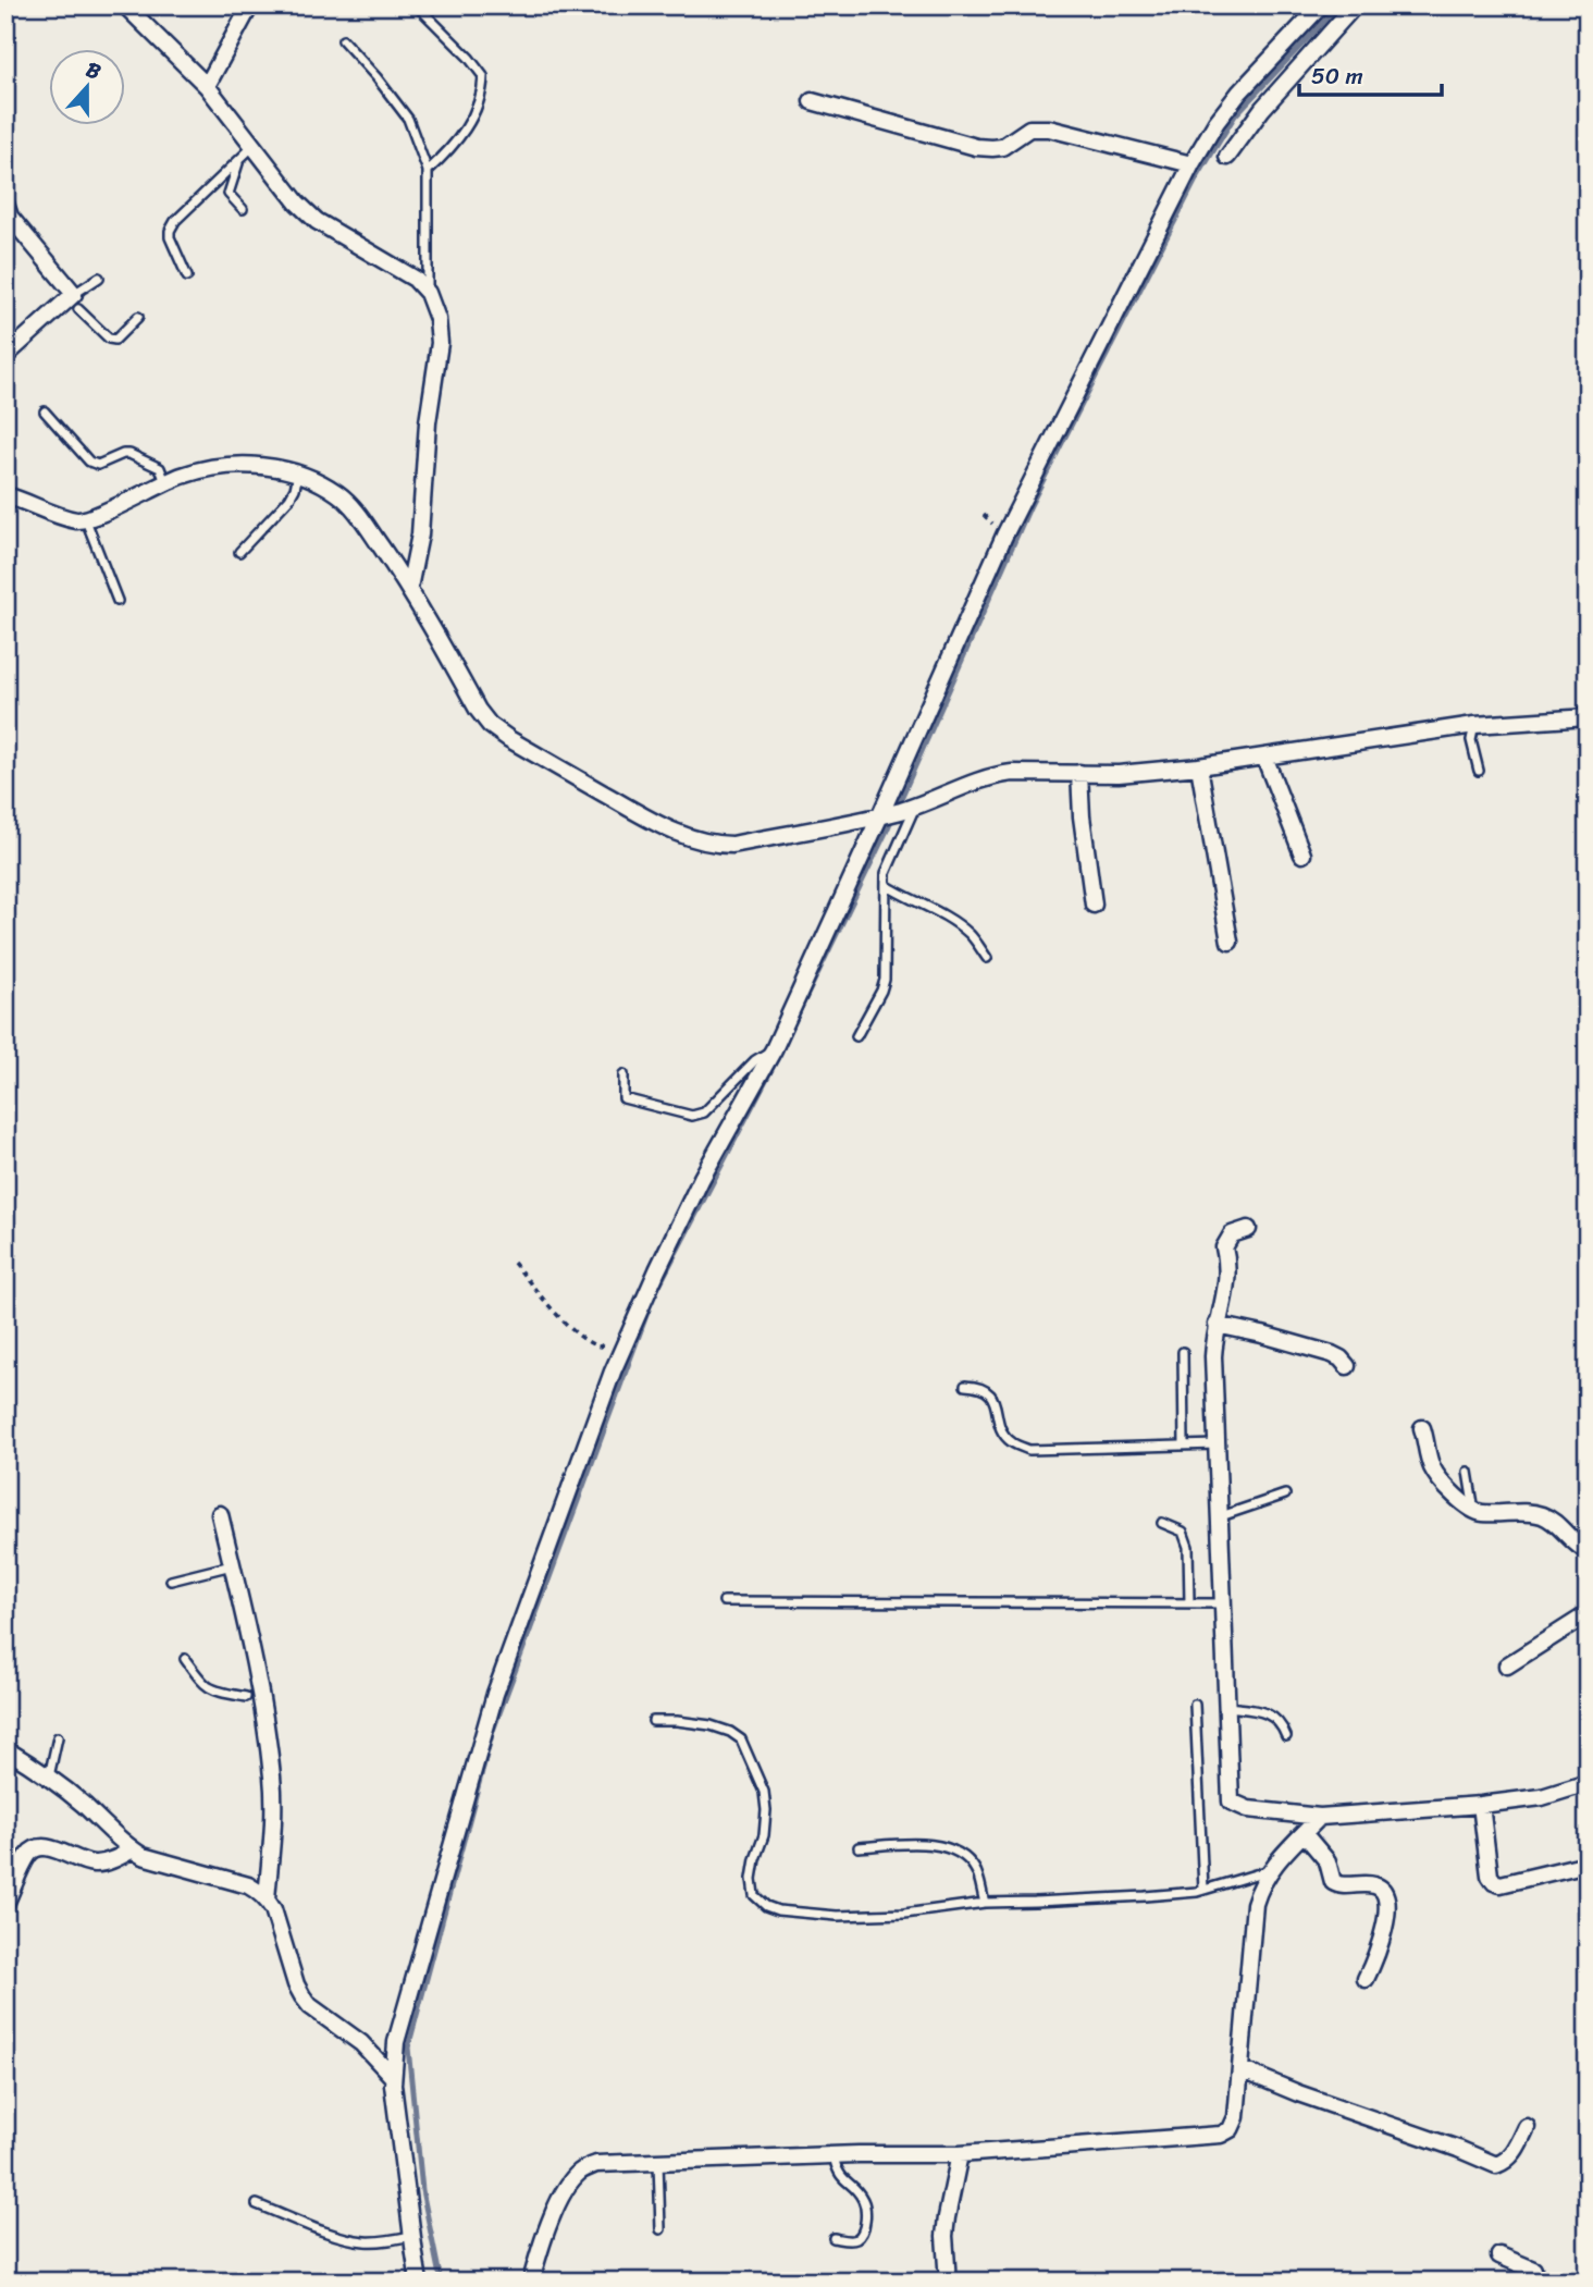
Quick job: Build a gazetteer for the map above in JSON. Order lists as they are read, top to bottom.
{
  "scale_bar": "50 m",
  "north": "top"
}
